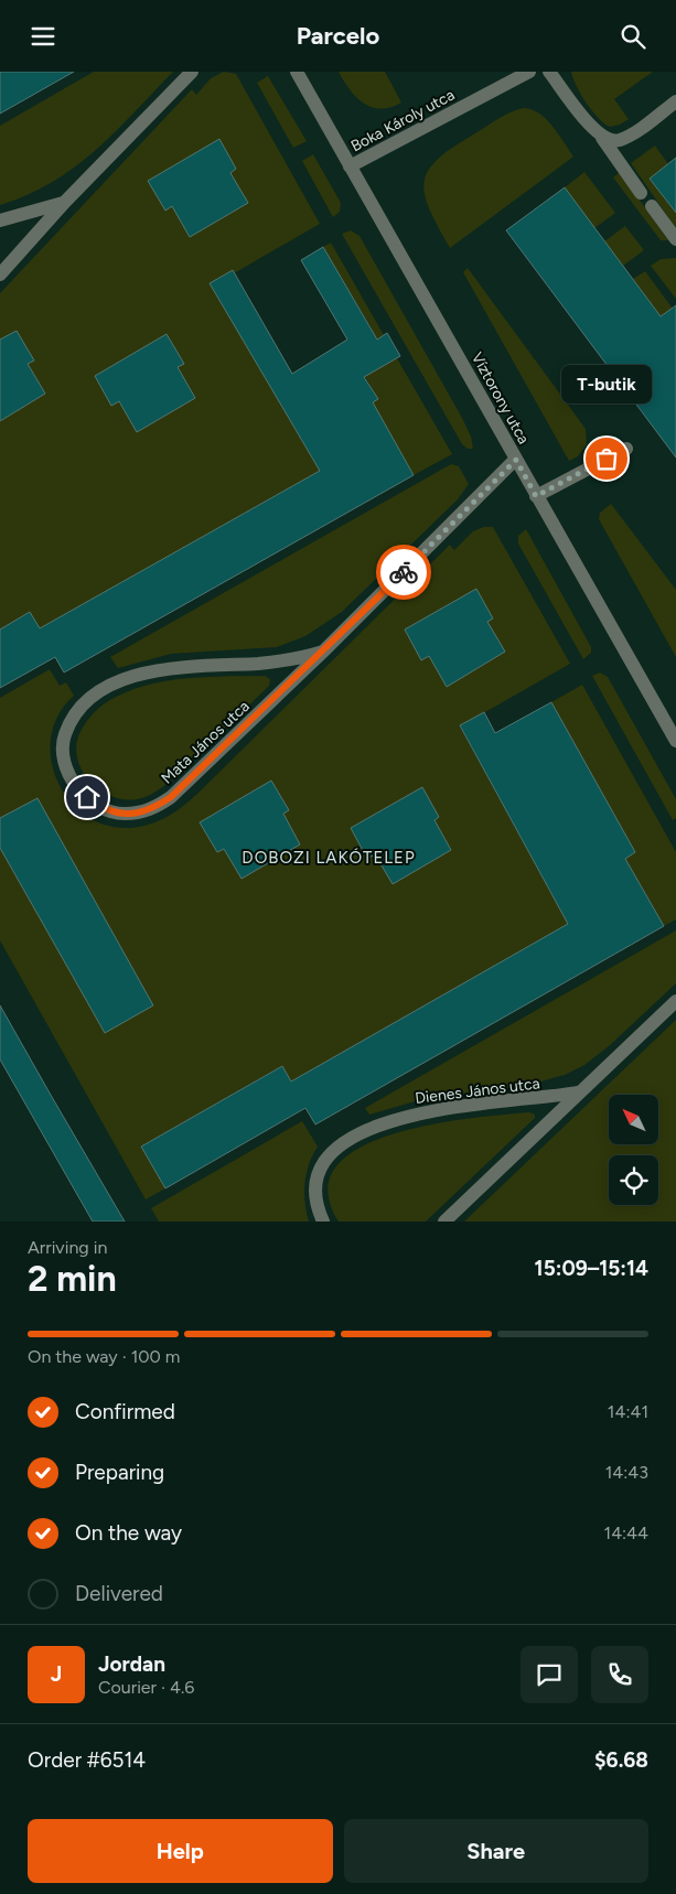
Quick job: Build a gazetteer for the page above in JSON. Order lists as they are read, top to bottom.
{
  "streets": {
    "street": [
      "Boka Károly utca",
      "Víztorony utca",
      "Mata János utca",
      "Dienes János utca"
    ]
  },
  "crossings": [
    ["Boka Károly utca", "Víztorony utca"],
    ["Víztorony utca", "Mata János utca"]
  ],
  "districts": ["DOBOZI LAKÓTELEP"],
  "places": ["T-butik"],
  "north": "top left",
  "page": {
    "header": "Parcelo",
    "bubble": "T-butik",
    "heading": ["2 min", "Arriving in", "15:09–15:14"],
    "panel": [
      "Jordan",
      "Courier · 4.6",
      "Order #6514",
      "$6.68"
    ],
    "bar": "On the way · 100 m",
    "list": [
      ["Confirmed", "14:41"],
      ["Preparing", "14:43"],
      ["On the way", "14:44"],
      "Delivered"
    ],
    "round": "J",
    "buttons": ["Help", "Share"]
  }
}
